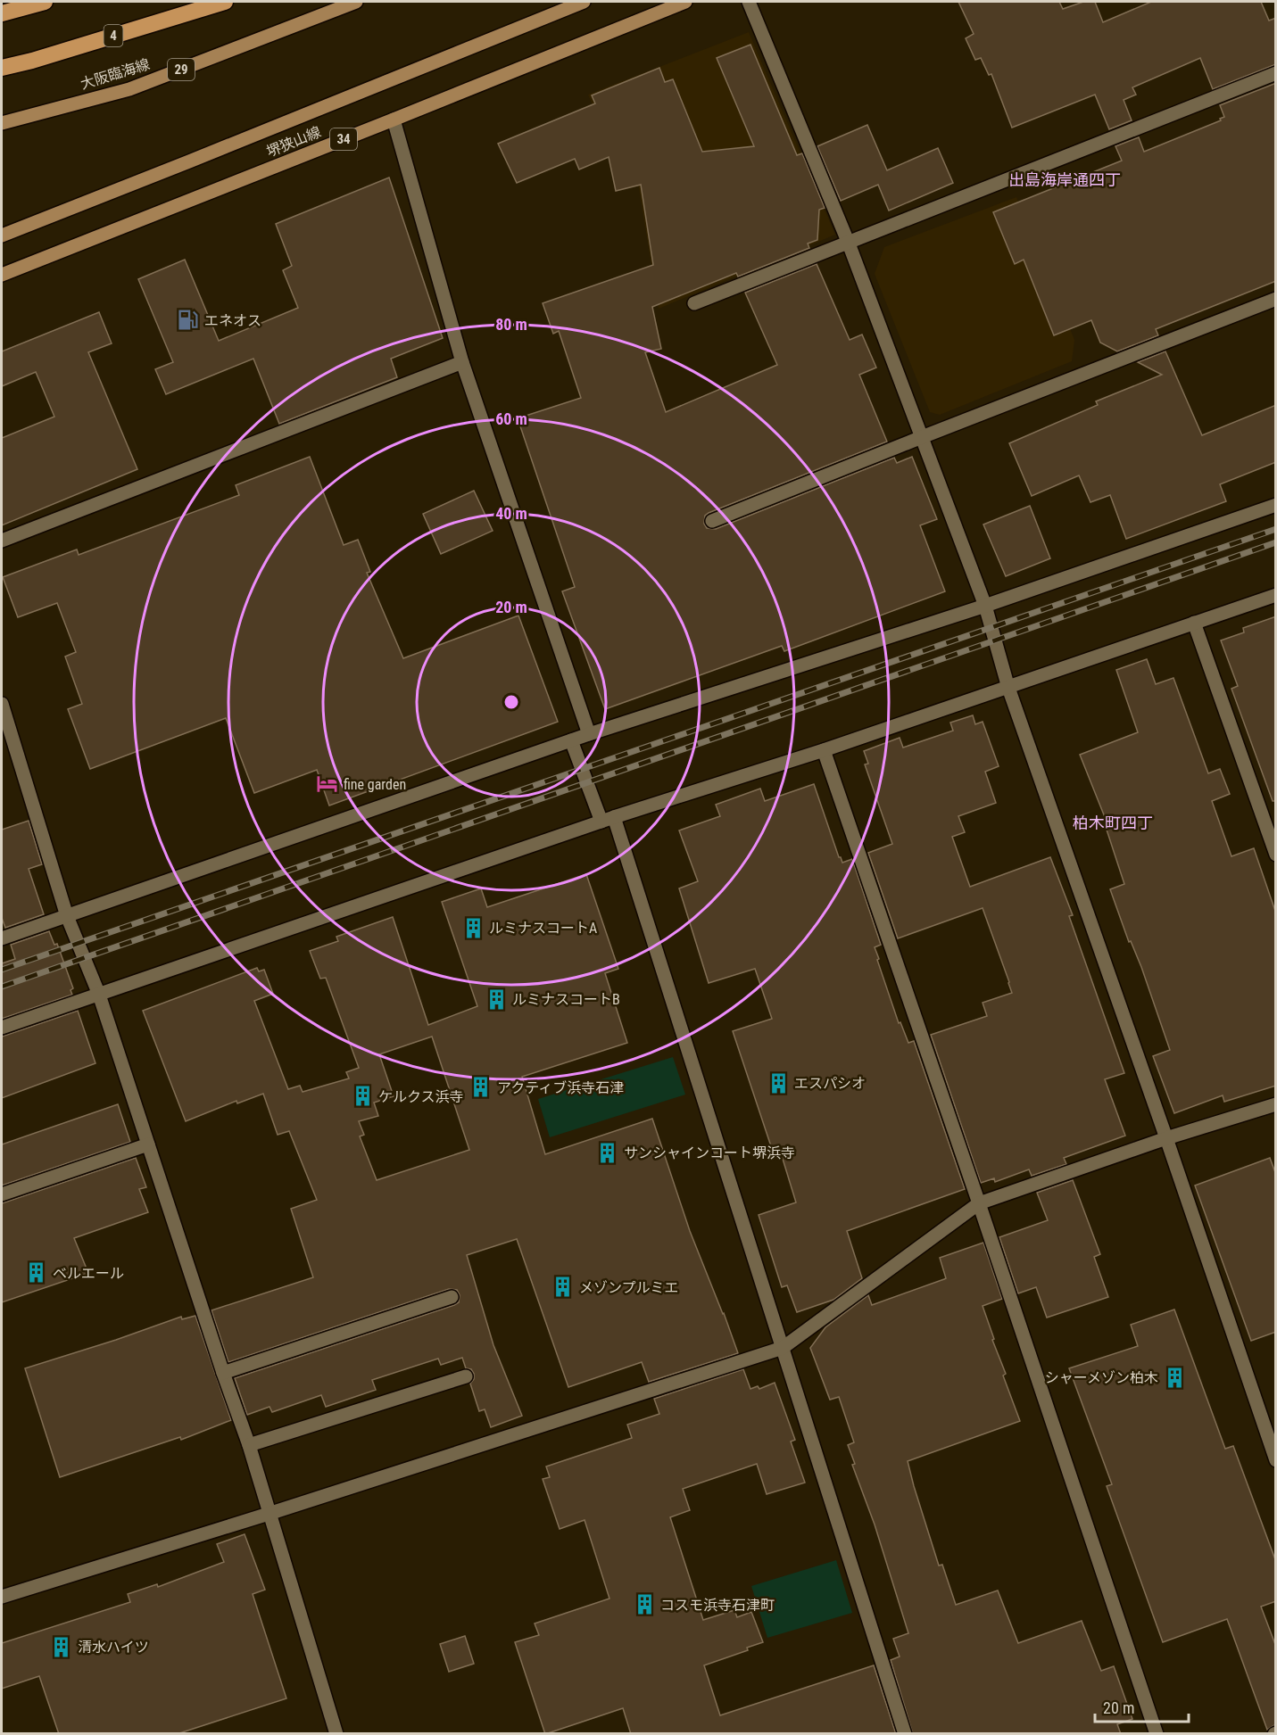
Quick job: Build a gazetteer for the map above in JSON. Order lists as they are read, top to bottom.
{
  "streets": {
    "highway": ["4"],
    "main road": [
      "29",
      "大阪臨海線",
      "34",
      "堺狭山線"
    ]
  },
  "districts": ["出島海岸通四丁", "柏木町四丁"],
  "places": {
    "fuel station": ["エネオス"],
    "hotel": ["fine garden"],
    "building": [
      "ルミナスコートA",
      "ルミナスコートB",
      "エスパシオ",
      "アクティブ浜寺石津",
      "ケルクス浜寺",
      "サンシャインコート堺浜寺",
      "ベルエール",
      "メゾンプルミエ",
      "シャーメゾン柏木",
      "コスモ浜寺石津町",
      "清水ハイツ"
    ]
  },
  "scale_bar": "20 m",
  "rings": [
    "80 m",
    "60 m",
    "40 m",
    "20 m"
  ]
}
